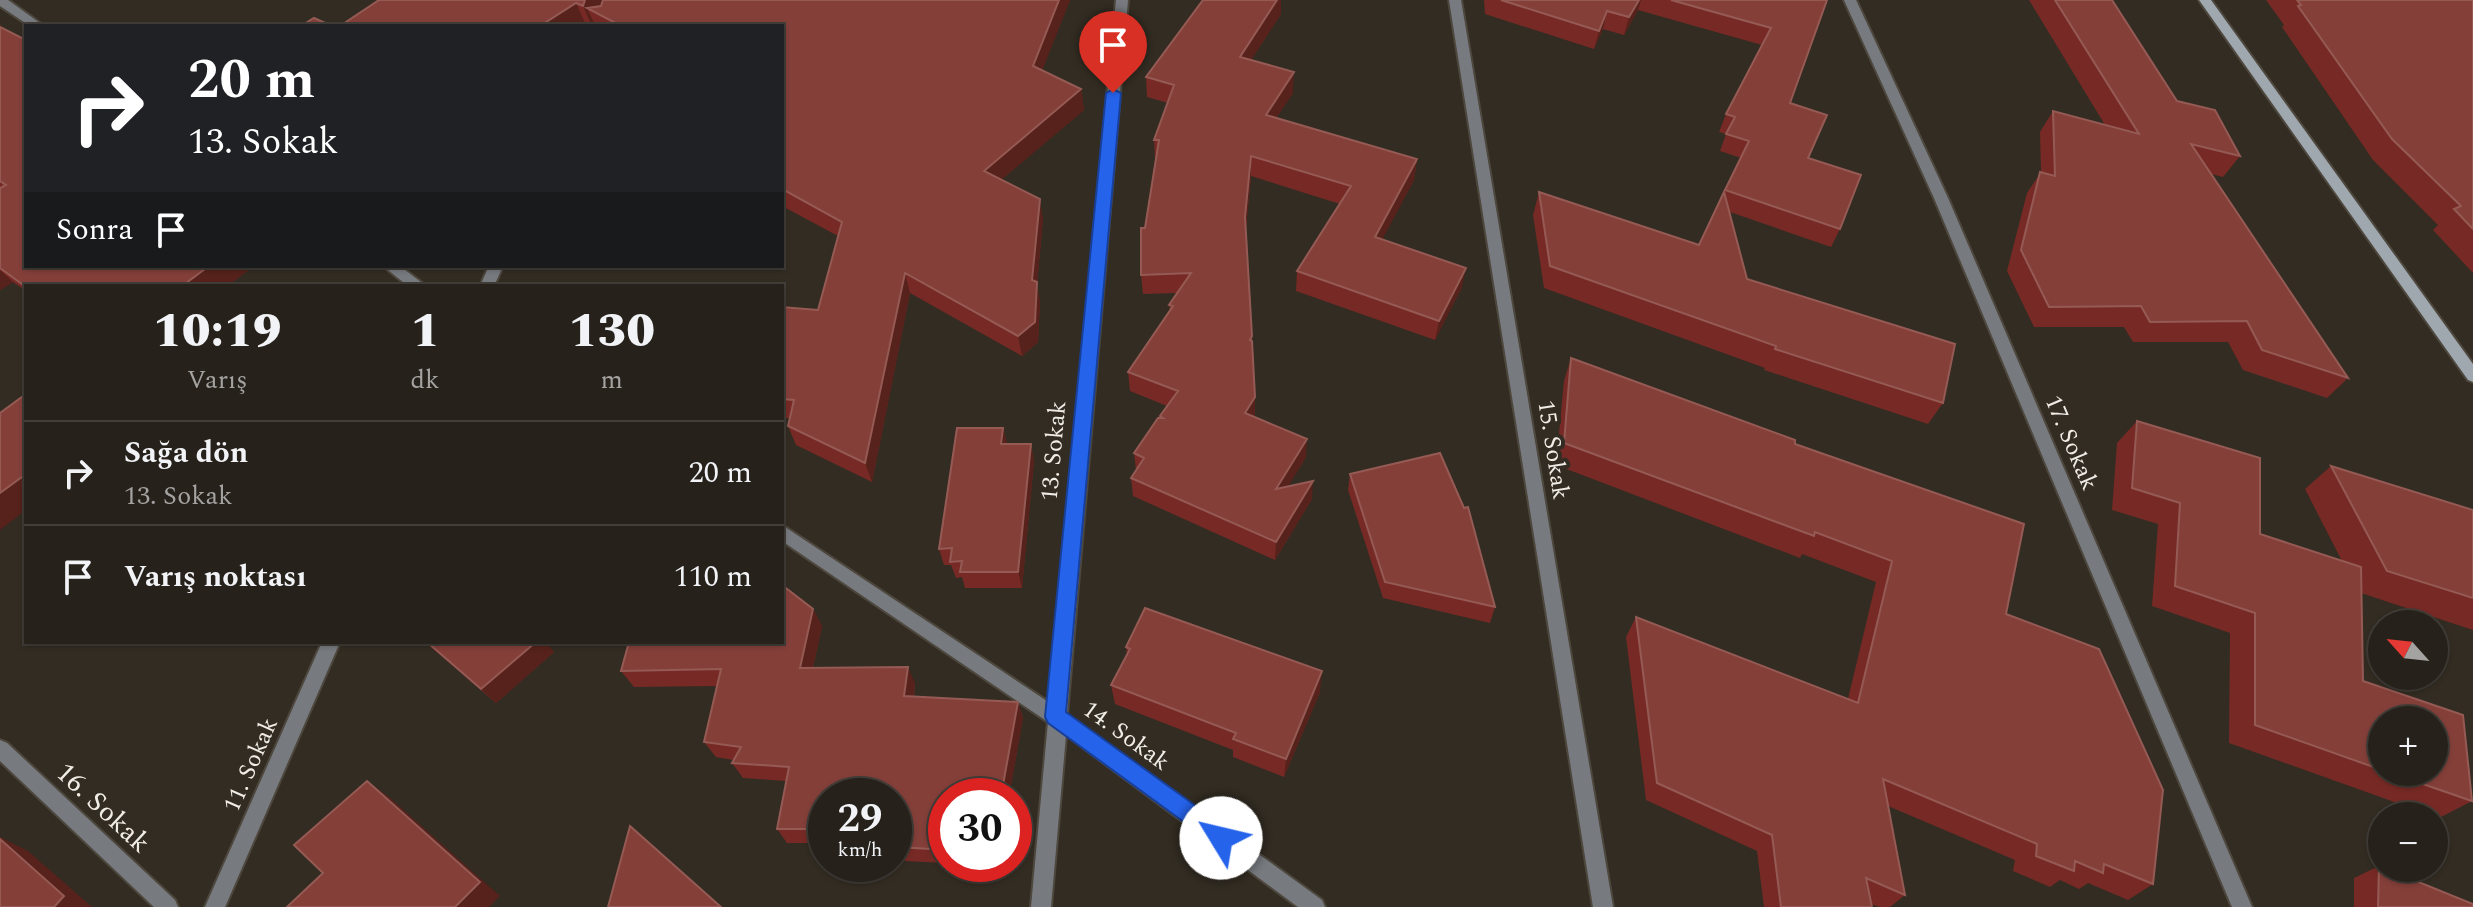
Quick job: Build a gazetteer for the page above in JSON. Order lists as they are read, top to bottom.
{
  "streets": {
    "street": [
      "17. Sokak",
      "15. Sokak",
      "13. Sokak",
      "14. Sokak",
      "11. Sokak",
      "16. Sokak"
    ]
  },
  "crossings": [
    ["13. Sokak", "14. Sokak"]
  ],
  "north": "top left",
  "page": {
    "turn": ["20 m", "13. Sokak"],
    "then": "Sonra",
    "eta": [
      "10:19",
      "Varış",
      "1",
      "dk",
      "130",
      "m"
    ],
    "list": [
      {
        "name": "Sağa dön",
        "note": "13. Sokak",
        "value": "20 m"
      },
      {
        "name": "Varış noktası",
        "value": "110 m"
      }
    ],
    "map_buttons": ["+", "−"],
    "speed": "29 km/h",
    "limit": "30"
  }
}
